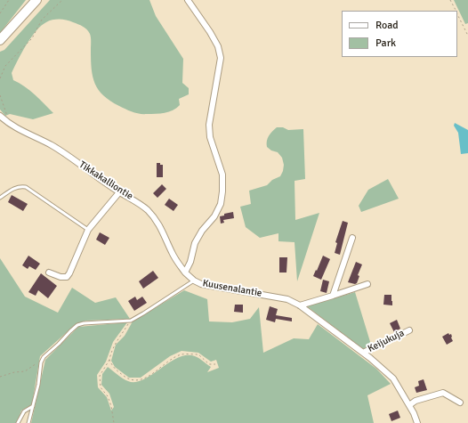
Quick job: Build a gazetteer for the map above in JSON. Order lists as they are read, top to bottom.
{
  "streets": {
    "street": ["Tikkakalliontie", "Kuusenalantie", "Keijukuja"]
  },
  "crossings": [
    ["Tikkakalliontie", "Kuusenalantie"],
    ["Kuusenalantie", "Keijukuja"]
  ],
  "legend": ["Road", "Park"]
}
